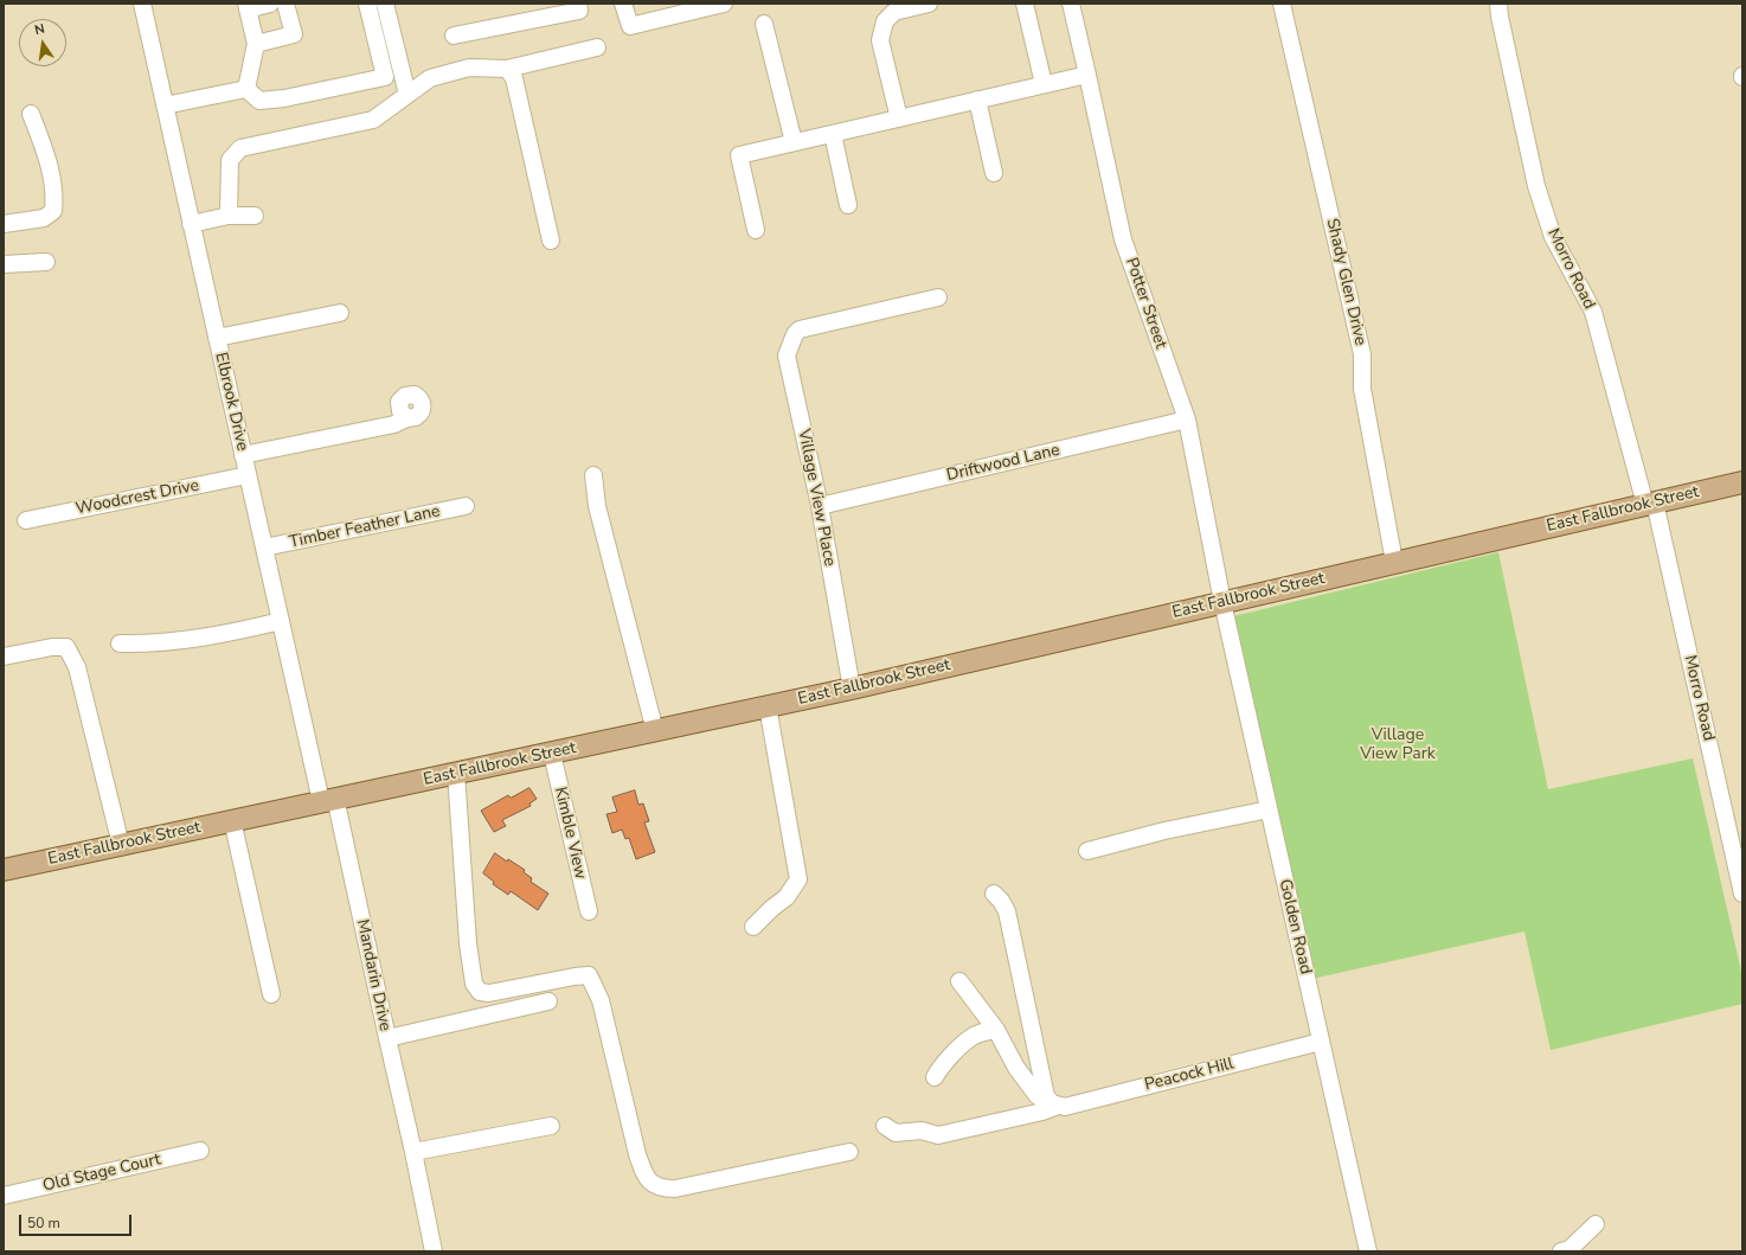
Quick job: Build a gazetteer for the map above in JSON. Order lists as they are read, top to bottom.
{
  "streets": {
    "main road": ["East Fallbrook Street"],
    "street": [
      "Morro Road",
      "Shady Glen Drive",
      "Potter Street",
      "Elbrook Drive",
      "Driftwood Lane",
      "Woodcrest Drive",
      "Village View Place",
      "Timber Feather Lane",
      "Kimble View",
      "Golden Road",
      "Mandarin Drive",
      "Peacock Hill",
      "Old Stage Court"
    ]
  },
  "crossings": [
    ["Morro Road", "East Fallbrook Street"],
    ["Shady Glen Drive", "East Fallbrook Street"],
    ["Potter Street", "Driftwood Lane"],
    ["Potter Street", "East Fallbrook Street"],
    ["Potter Street", "Golden Road"],
    ["Elbrook Drive", "Woodcrest Drive"],
    ["Elbrook Drive", "East Fallbrook Street"],
    ["Elbrook Drive", "Timber Feather Lane"],
    ["Elbrook Drive", "Mandarin Drive"],
    ["Driftwood Lane", "Village View Place"],
    ["Village View Place", "East Fallbrook Street"],
    ["East Fallbrook Street", "Kimble View"],
    ["East Fallbrook Street", "Golden Road"],
    ["East Fallbrook Street", "Mandarin Drive"],
    ["Golden Road", "Peacock Hill"]
  ],
  "parks": ["Village View Park"],
  "scale_bar": "50 m",
  "north": "top"
}
